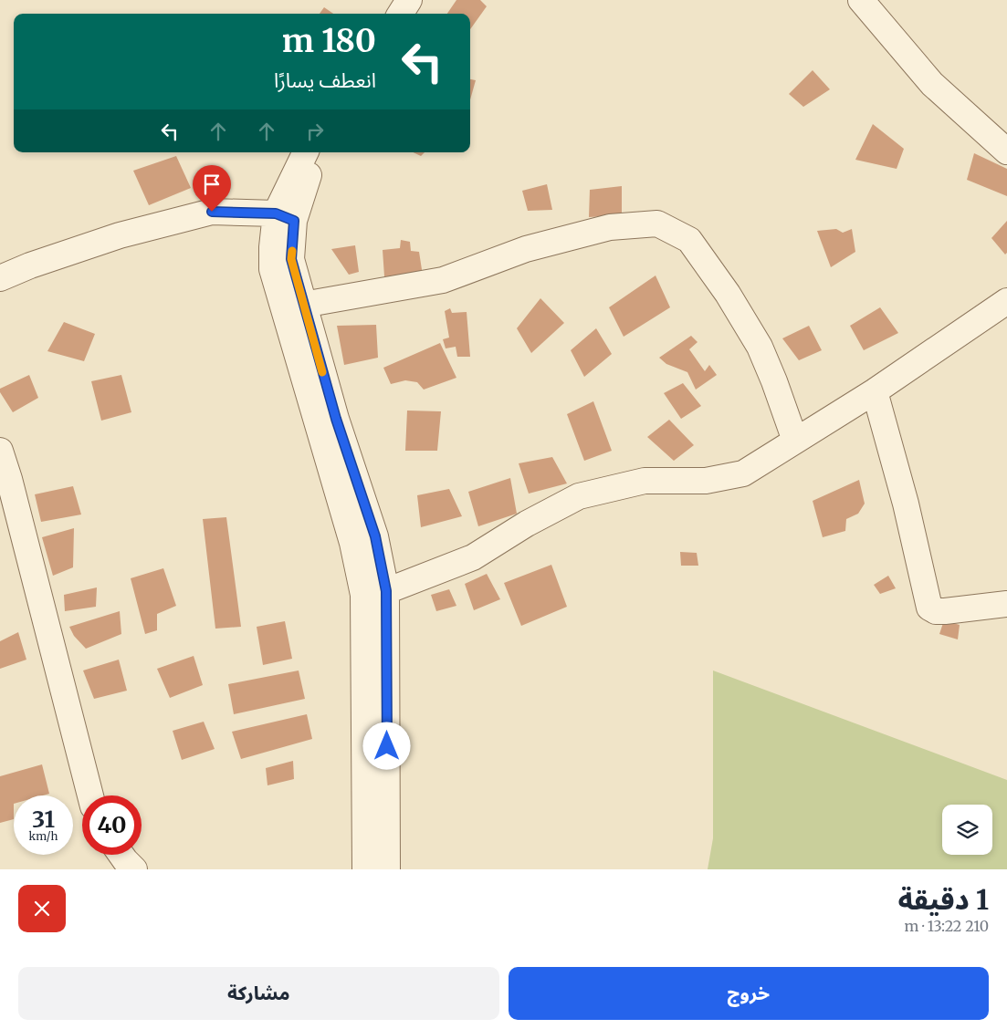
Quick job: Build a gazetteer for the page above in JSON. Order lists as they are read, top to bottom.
{
  "page": {
    "turn": ["180 m", "انعطف يسارًا"],
    "speed": "31 km/h",
    "limit": "40",
    "heading": ["1 دقيقة", "210 m · 13:22"],
    "buttons": ["خروج", "مشاركة"]
  }
}
